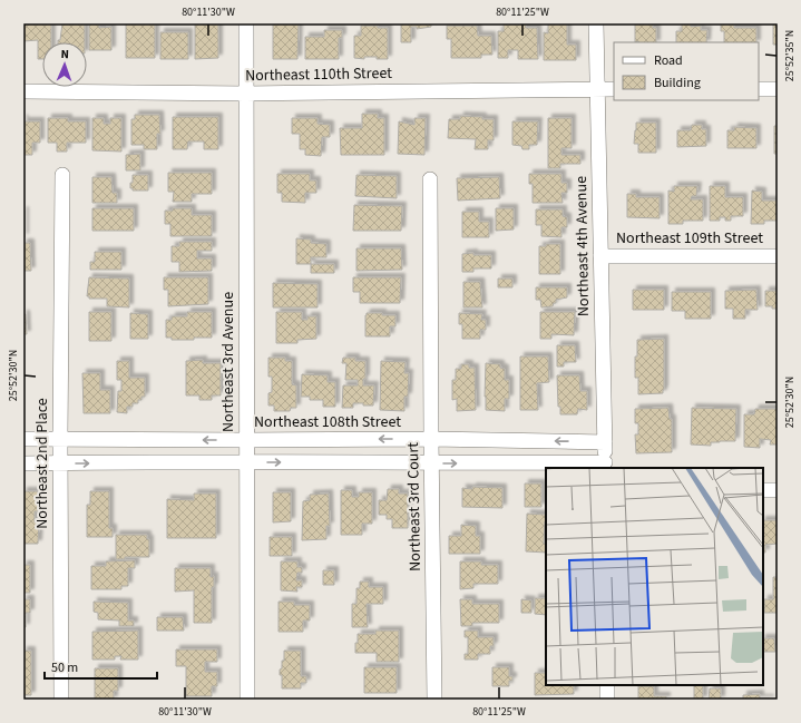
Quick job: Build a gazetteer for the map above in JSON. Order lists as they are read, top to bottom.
{
  "streets": {
    "street": [
      "Northeast 110th Street",
      "Northeast 109th Street",
      "Northeast 4th Avenue",
      "Northeast 3rd Avenue",
      "Northeast 108th Street",
      "Northeast 2nd Place",
      "Northeast 3rd Court"
    ]
  },
  "crossings": [
    ["Northeast 110th Street", "Northeast 4th Avenue"],
    ["Northeast 110th Street", "Northeast 3rd Avenue"],
    ["Northeast 109th Street", "Northeast 4th Avenue"],
    ["Northeast 4th Avenue", "Northeast 108th Street"],
    ["Northeast 3rd Avenue", "Northeast 108th Street"],
    ["Northeast 108th Street", "Northeast 2nd Place"],
    ["Northeast 108th Street", "Northeast 3rd Court"]
  ],
  "legend": ["Road", "Building"],
  "scale_bar": "50 m",
  "north": "top",
  "coordinates": [
    "80°11'30\"W",
    "80°11'25\"W",
    "25°52'35\"N",
    "25°52'30\"N"
  ]
}
